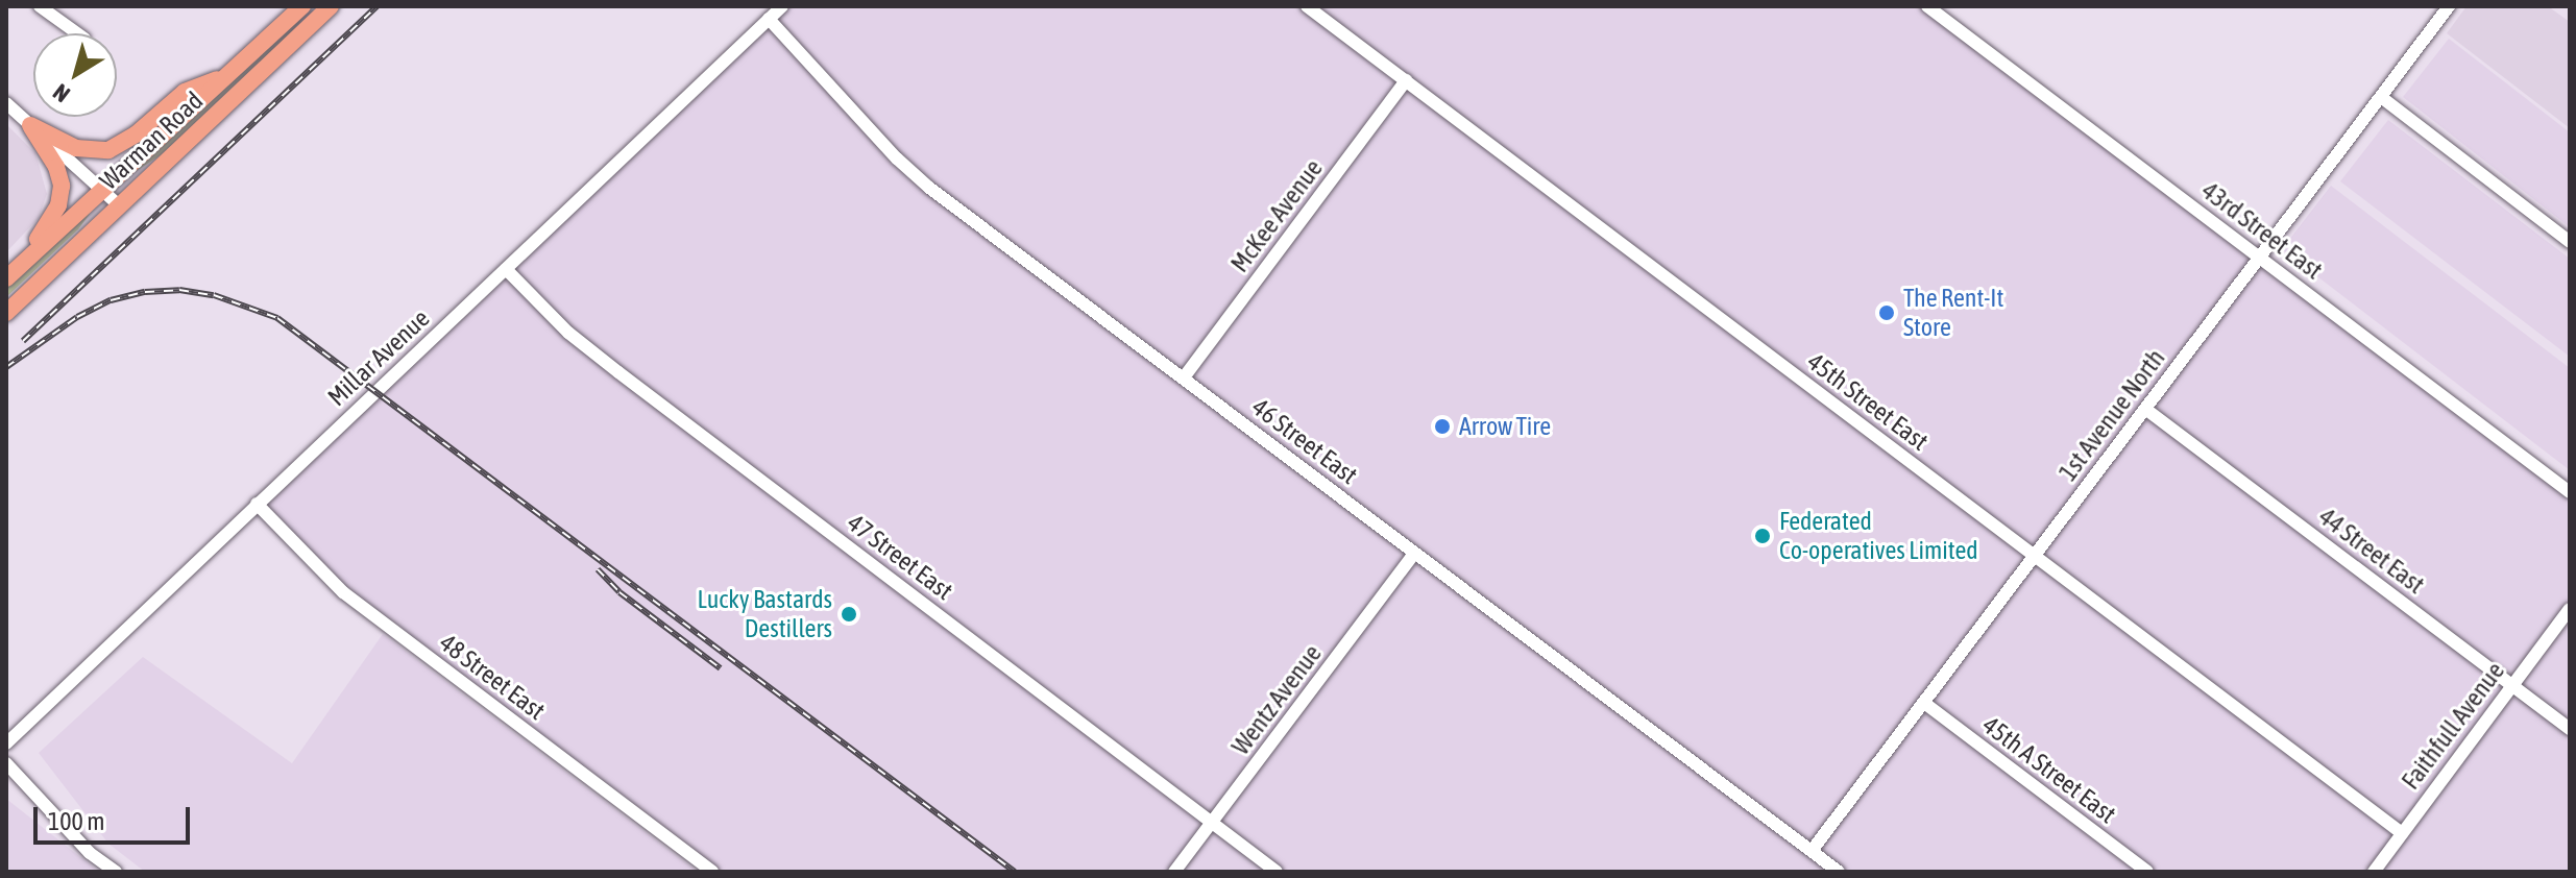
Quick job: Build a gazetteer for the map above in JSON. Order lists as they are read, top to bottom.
{
  "streets": {
    "main road": ["Warman Road"],
    "street": [
      "McKee Avenue",
      "43rd Street East",
      "Millar Avenue",
      "45th Street East",
      "1st Avenue North",
      "46 Street East",
      "44 Street East",
      "47 Street East",
      "48 Street East",
      "Wentz Avenue",
      "Faithfull Avenue",
      "45th A Street East"
    ]
  },
  "crossings": [
    ["McKee Avenue", "45th Street East"],
    ["McKee Avenue", "46 Street East"],
    ["43rd Street East", "1st Avenue North"],
    ["Millar Avenue", "46 Street East"],
    ["Millar Avenue", "47 Street East"],
    ["Millar Avenue", "48 Street East"],
    ["45th Street East", "1st Avenue North"],
    ["45th Street East", "Faithfull Avenue"],
    ["1st Avenue North", "46 Street East"],
    ["1st Avenue North", "44 Street East"],
    ["1st Avenue North", "45th A Street East"],
    ["46 Street East", "Wentz Avenue"],
    ["44 Street East", "Faithfull Avenue"],
    ["47 Street East", "Wentz Avenue"]
  ],
  "places": [
    "The Rent-It Store",
    "Arrow Tire",
    "Federated Co-operatives Limited",
    "Lucky Bastards Destillers"
  ],
  "scale_bar": "100 m",
  "north": "bottom left"
}
